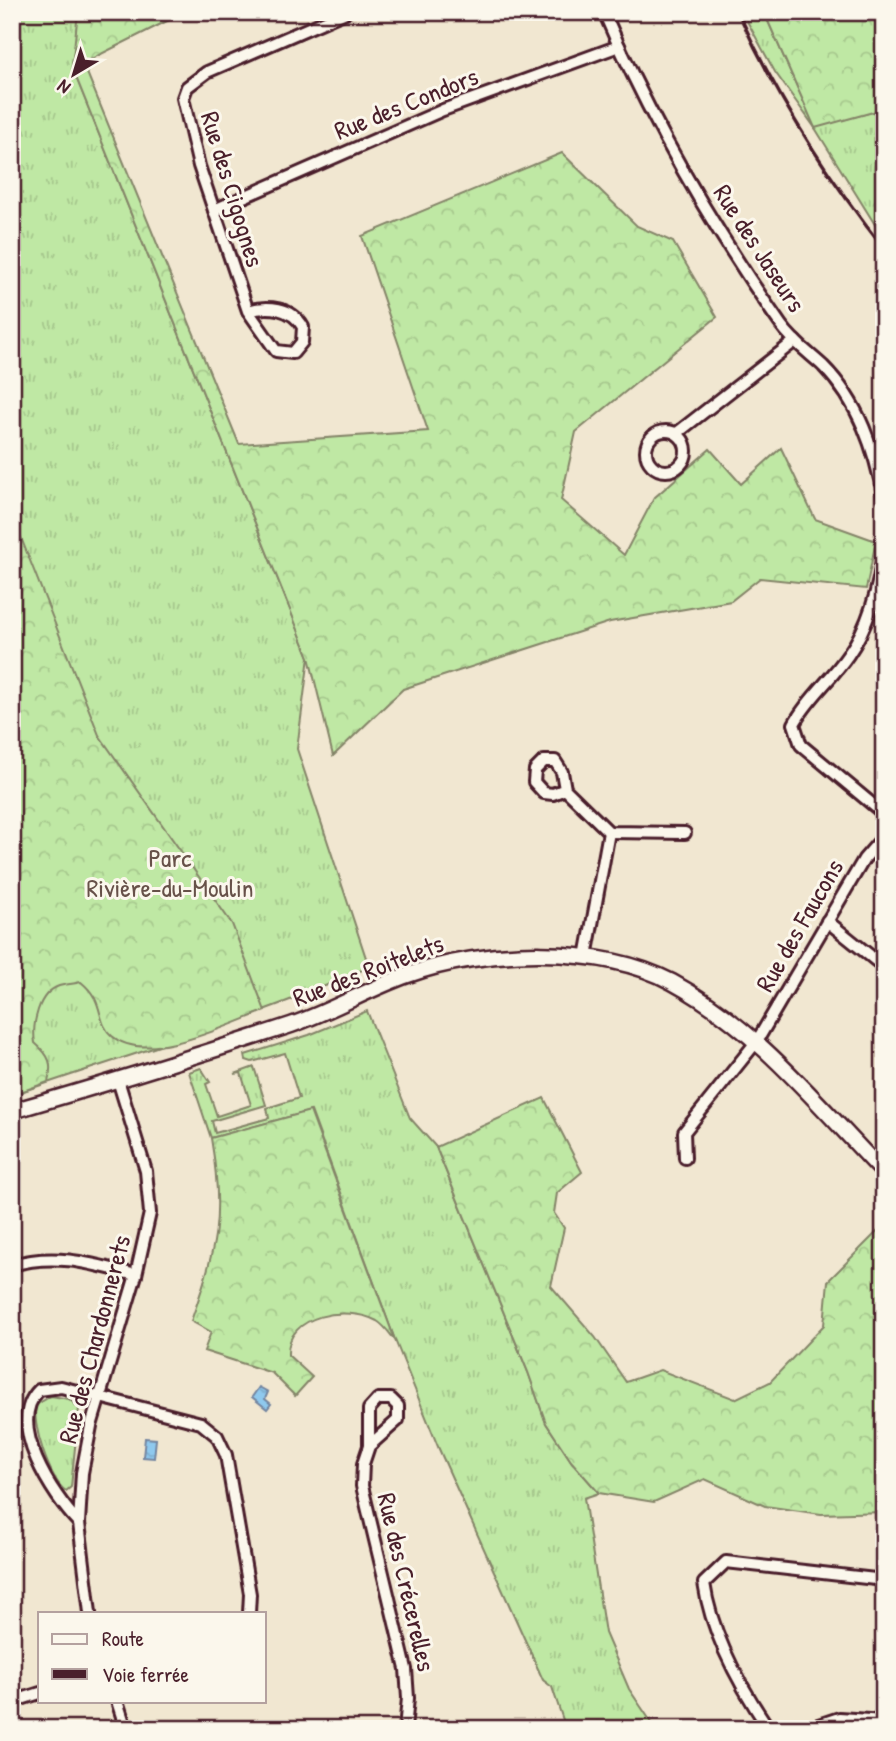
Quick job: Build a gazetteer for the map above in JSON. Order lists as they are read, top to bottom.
{
  "streets": {
    "street": [
      "Rue des Condors",
      "Rue des Cigognes",
      "Rue des Jaseurs",
      "Rue des Faucons",
      "Rue des Roitelets",
      "Rue des Chardonnerets",
      "Rue des Crécerelles"
    ]
  },
  "crossings": [
    ["Rue des Condors", "Rue des Cigognes"],
    ["Rue des Condors", "Rue des Jaseurs"],
    ["Rue des Faucons", "Rue des Roitelets"],
    ["Rue des Roitelets", "Rue des Chardonnerets"]
  ],
  "parks": ["Parc Rivière-du-Moulin"],
  "legend": ["Route", "Voie ferrée"],
  "north": "bottom left"
}
